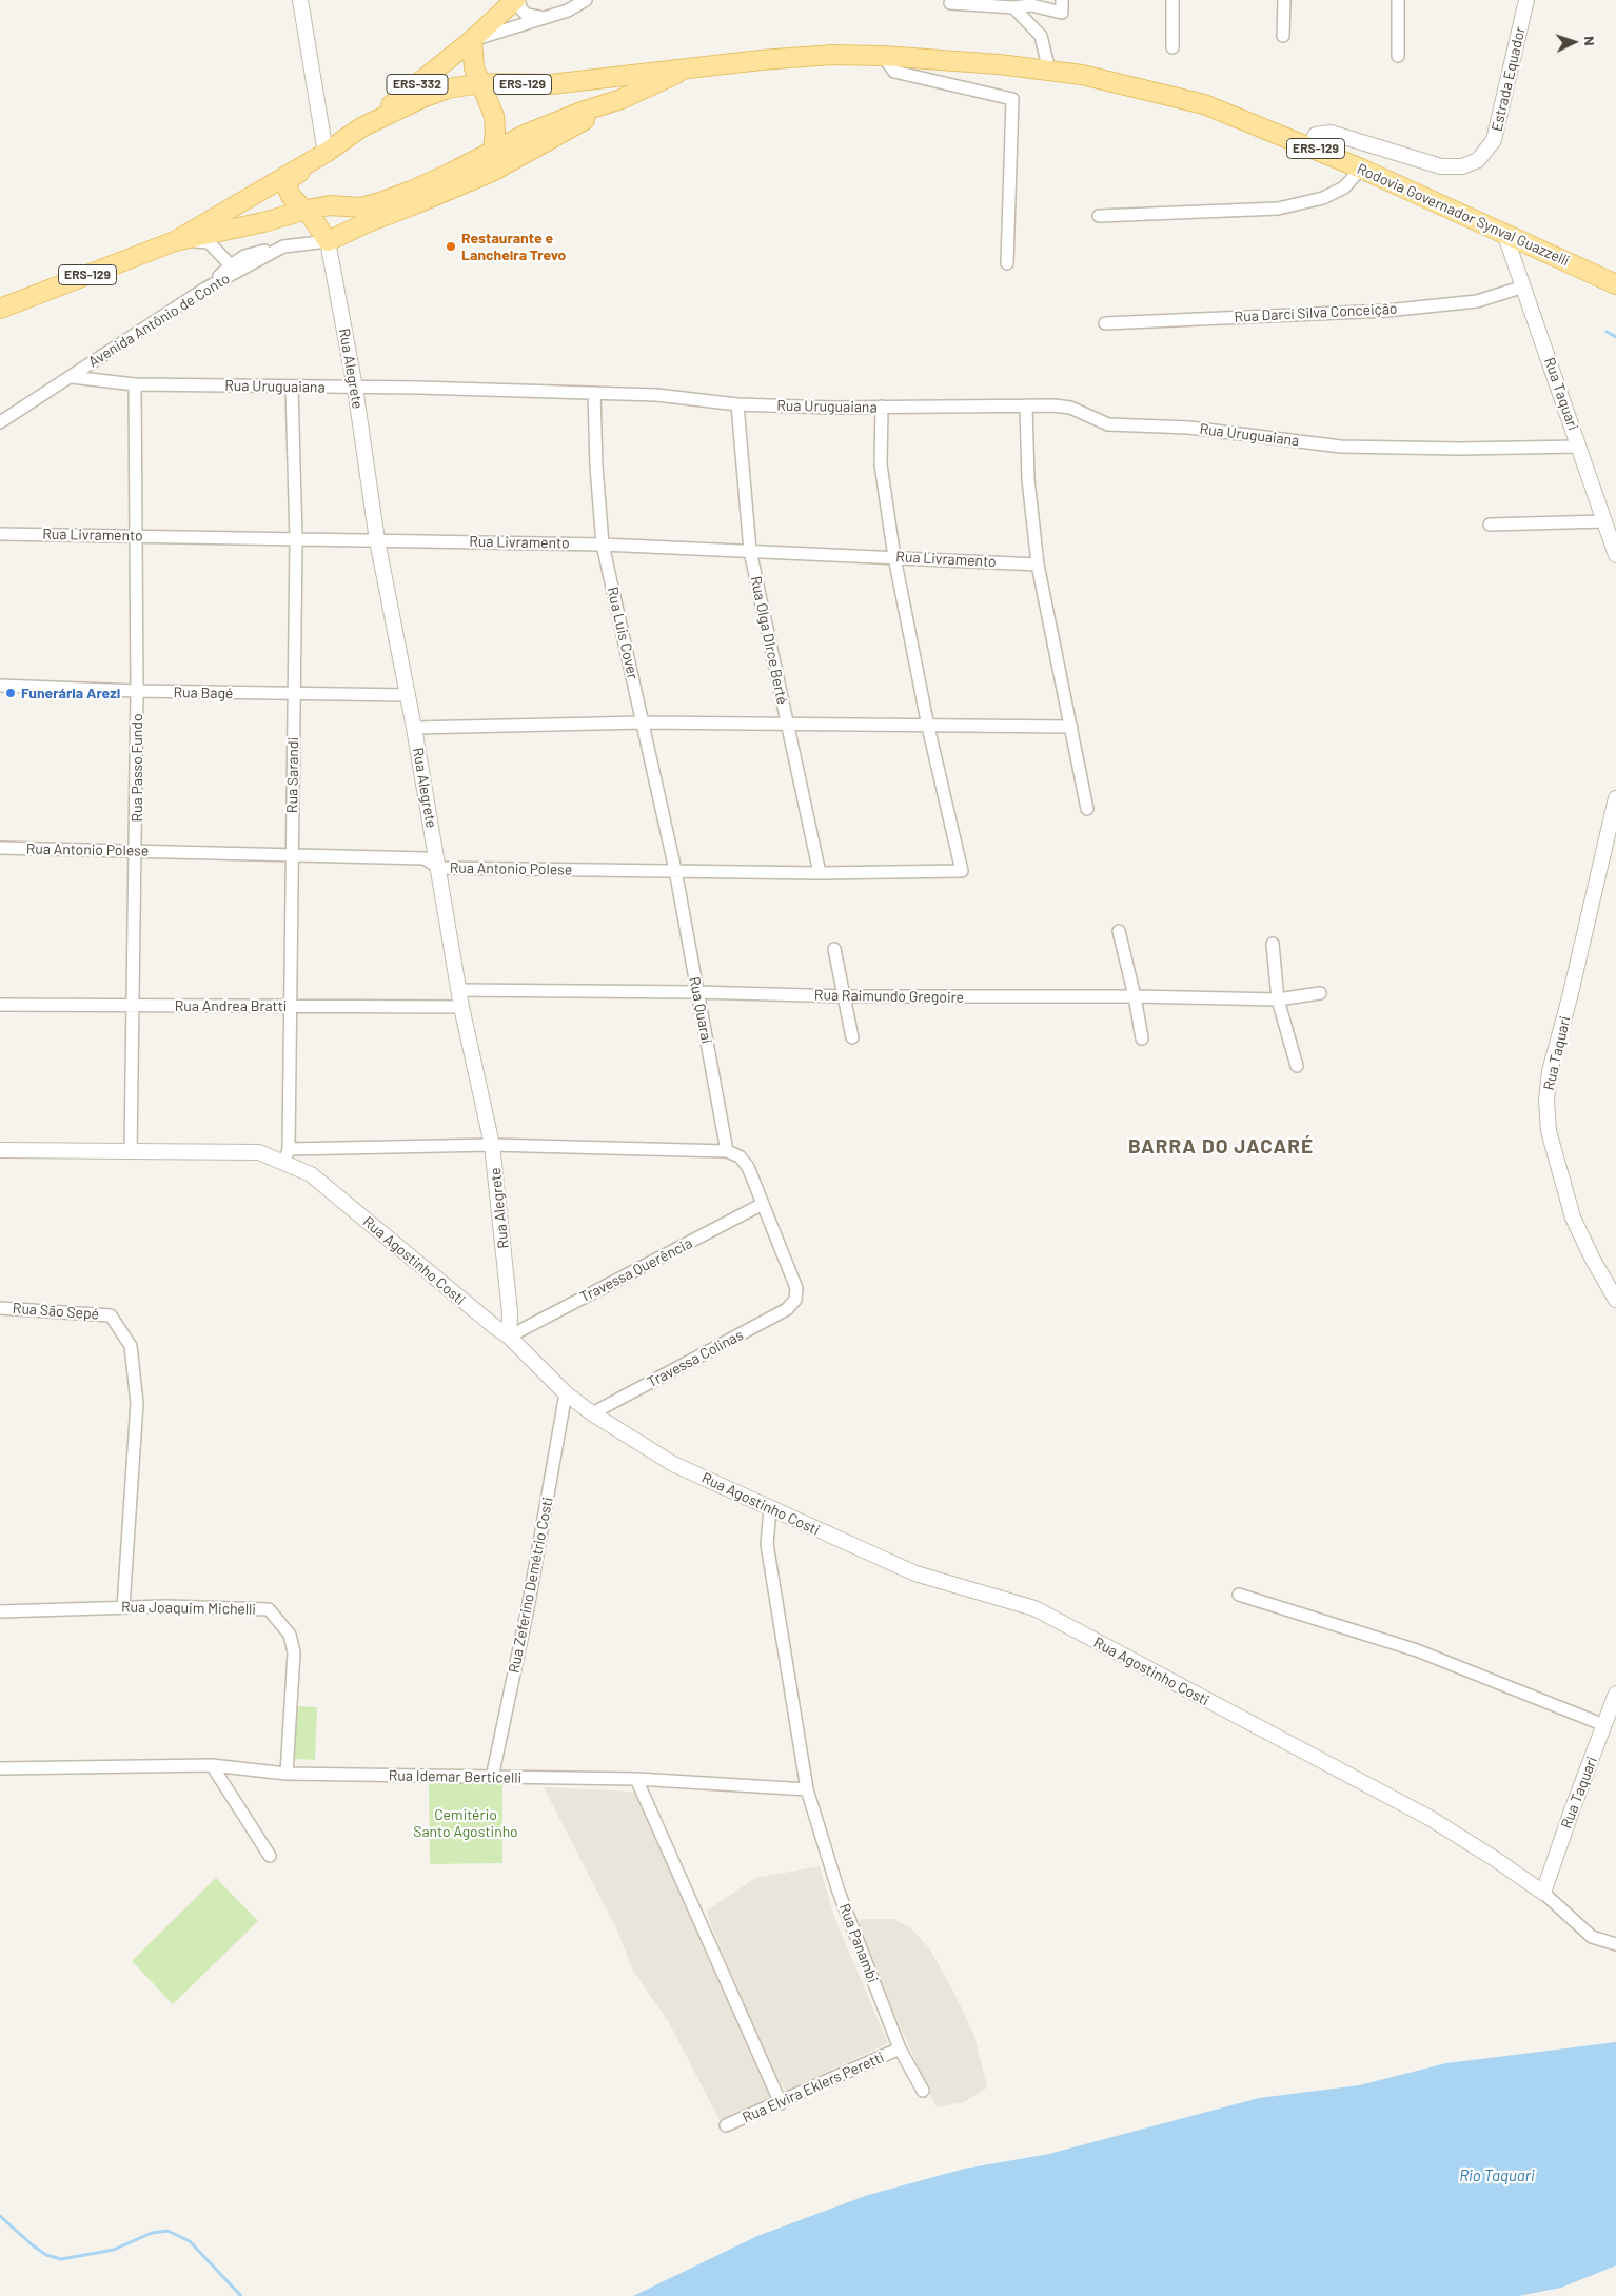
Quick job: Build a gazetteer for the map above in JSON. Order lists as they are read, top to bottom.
{
  "streets": {
    "main road": ["ERS-332", "ERS-129", "Rodovia Governador Synval Guazzelli"],
    "street": [
      "Estrada Equador",
      "Rua Darcí Silva Conceição",
      "Avenida Antônio de Conto",
      "Rua Alegrete",
      "Rua Uruguaiana",
      "Rua Taquari",
      "Rua Livramento",
      "Rua Luis Cover",
      "Rua Olga DIrce Berté",
      "Rua Bagé",
      "Rua Passo Fundo",
      "Rua Sarandi",
      "Rua Antonio Polese",
      "Rua Raimundo Gregoire",
      "Rua Andrea Bratti",
      "Rua Quaraí",
      "Rua Agostinho Costi",
      "Travessa Querência",
      "Rua São Sepé",
      "Travessa Colinas",
      "Rua Zeferino Demétrio Costi",
      "Rua Joaquim Michelli",
      "Rua Idemar Berticelli",
      "Rua Panambi",
      "Rua Elvira Eklers Peretti"
    ]
  },
  "crossings": [
    ["Estrada Equador", "Rodovia Governador Synval Guazzelli"],
    ["ERS-332", "Rodovia Governador Synval Guazzelli"],
    ["Rodovia Governador Synval Guazzelli", "Rua Taquari"],
    ["Rua Darcí Silva Conceição", "Rua Taquari"],
    ["Avenida Antônio de Conto", "Rua Alegrete"],
    ["Avenida Antônio de Conto", "Rua Uruguaiana"],
    ["Rua Alegrete", "Rua Uruguaiana"],
    ["Rua Alegrete", "Rua Livramento"],
    ["Rua Alegrete", "Rua Bagé"],
    ["Rua Alegrete", "Rua Antonio Polese"],
    ["Rua Alegrete", "Rua Raimundo Gregoire"],
    ["Rua Alegrete", "Rua Andrea Bratti"],
    ["Rua Alegrete", "Rua Agostinho Costi"],
    ["Rua Alegrete", "Travessa Querência"],
    ["Rua Uruguaiana", "Rua Taquari"],
    ["Rua Uruguaiana", "Rua Luis Cover"],
    ["Rua Uruguaiana", "Rua Olga DIrce Berté"],
    ["Rua Uruguaiana", "Rua Passo Fundo"],
    ["Rua Uruguaiana", "Rua Sarandi"],
    ["Rua Taquari", "Rua Agostinho Costi"],
    ["Rua Livramento", "Rua Luis Cover"],
    ["Rua Livramento", "Rua Olga DIrce Berté"],
    ["Rua Livramento", "Rua Passo Fundo"],
    ["Rua Livramento", "Rua Sarandi"],
    ["Rua Luis Cover", "Rua Antonio Polese"],
    ["Rua Luis Cover", "Rua Quaraí"],
    ["Rua Olga DIrce Berté", "Rua Antonio Polese"],
    ["Rua Bagé", "Rua Passo Fundo"],
    ["Rua Bagé", "Rua Sarandi"],
    ["Rua Passo Fundo", "Rua Antonio Polese"],
    ["Rua Passo Fundo", "Rua Andrea Bratti"],
    ["Rua Passo Fundo", "Rua Agostinho Costi"],
    ["Rua Sarandi", "Rua Antonio Polese"],
    ["Rua Sarandi", "Rua Andrea Bratti"],
    ["Rua Sarandi", "Rua Agostinho Costi"],
    ["Rua Antonio Polese", "Rua Quaraí"],
    ["Rua Raimundo Gregoire", "Rua Quaraí"],
    ["Rua Agostinho Costi", "Travessa Querência"],
    ["Rua Agostinho Costi", "Travessa Colinas"],
    ["Rua Agostinho Costi", "Rua Zeferino Demétrio Costi"],
    ["Rua Agostinho Costi", "Rua Panambi"],
    ["Travessa Querência", "Travessa Colinas"],
    ["Rua São Sepé", "Rua Joaquim Michelli"],
    ["Rua Zeferino Demétrio Costi", "Rua Idemar Berticelli"],
    ["Rua Joaquim Michelli", "Rua Idemar Berticelli"],
    ["Rua Idemar Berticelli", "Rua Panambi"],
    ["Rua Panambi", "Rua Elvira Eklers Peretti"]
  ],
  "districts": ["BARRA DO JACARÉ"],
  "water": ["Rio Taquari"],
  "parks": ["Cemitério Santo Agostinho"],
  "places": ["Restaurante e Lancheira Trevo", "Funerária Arezi"],
  "north": "right"
}
